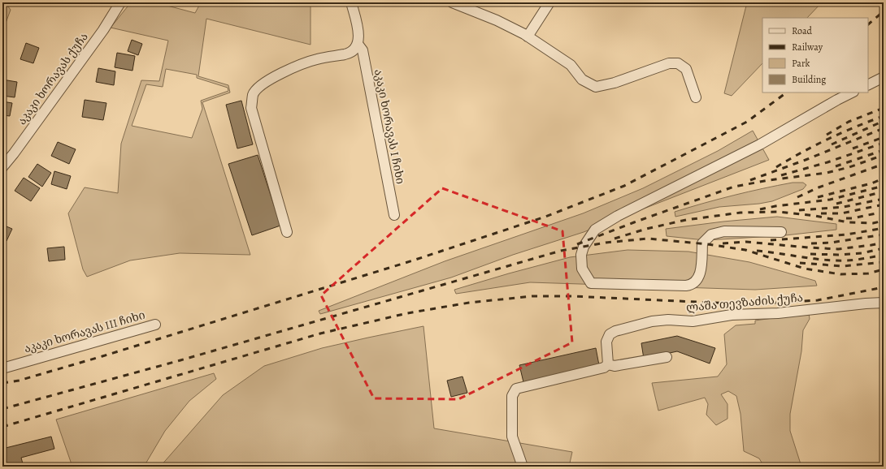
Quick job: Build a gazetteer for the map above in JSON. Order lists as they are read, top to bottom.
{
  "streets": {
    "street": [
      "აკაკი ხორავას ქუჩა",
      "აკაკი ხორავას I ჩიხი",
      "ლაშა თევზაძის ქუჩა",
      "აკაკი ხორავას III ჩიხი"
    ]
  },
  "legend": [
    "Road",
    "Railway",
    "Park",
    "Building"
  ]
}
